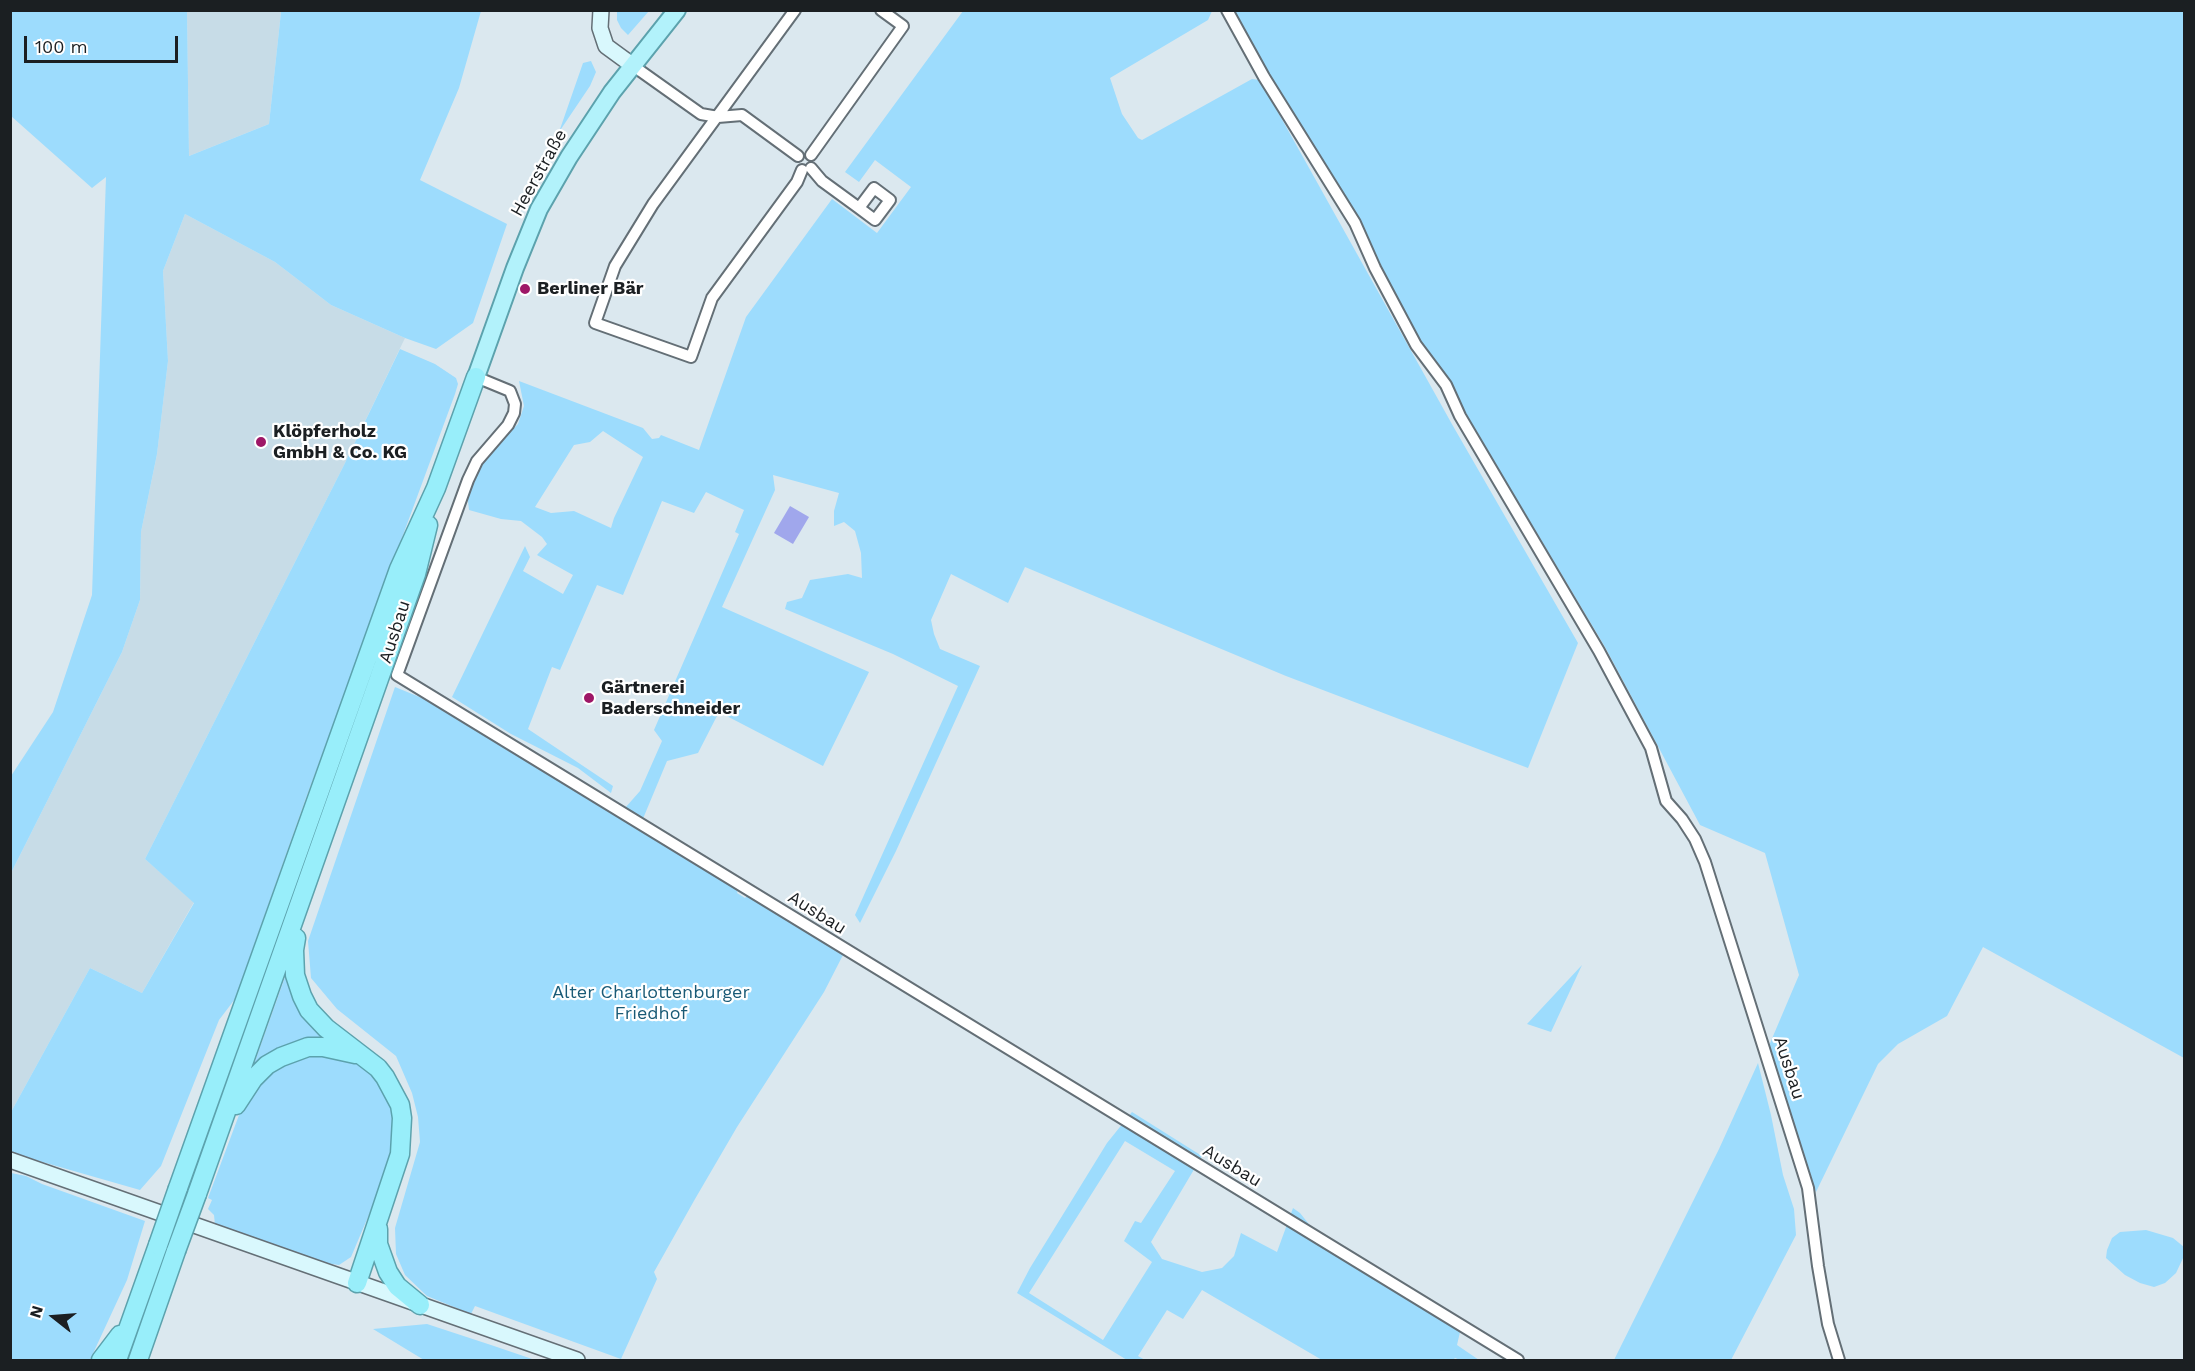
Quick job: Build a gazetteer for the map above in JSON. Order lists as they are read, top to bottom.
{
  "streets": {
    "main road": ["Heerstraße"],
    "street": ["Ausbau"]
  },
  "crossings": [
    ["Heerstraße", "Ausbau"]
  ],
  "parks": ["Alter Charlottenburger Friedhof"],
  "places": ["Berliner Bär", "Klöpferholz GmbH & Co. KG", "Gärtnerei Baderschneider"],
  "scale_bar": "100 m",
  "north": "left"
}
